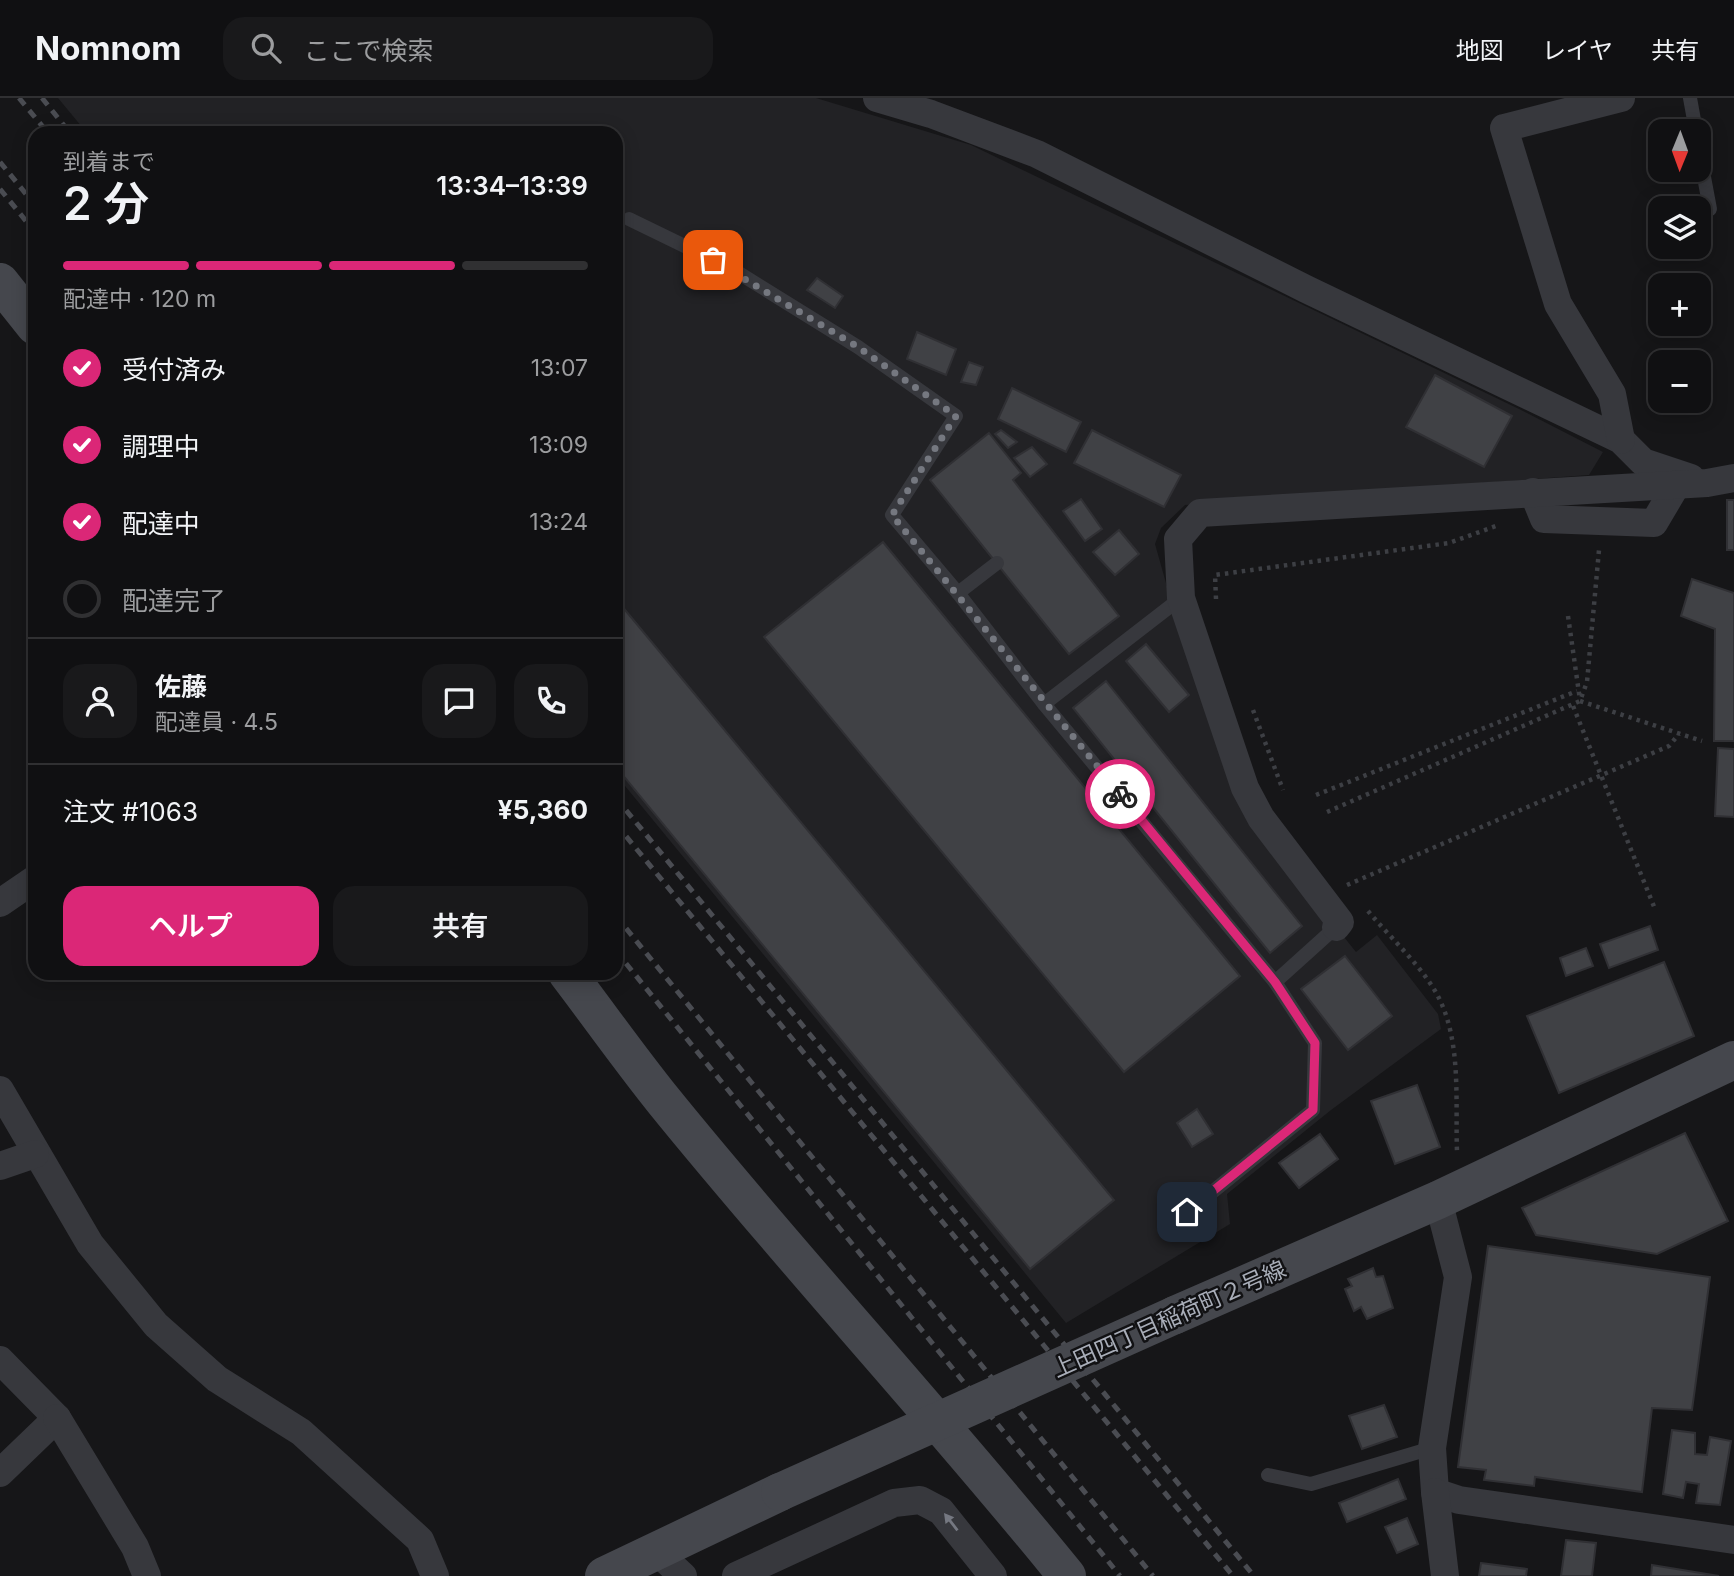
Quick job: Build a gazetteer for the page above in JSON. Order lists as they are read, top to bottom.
{
  "streets": {
    "street": ["上田四丁目稲荷町２号線"]
  },
  "north": "bottom",
  "page": {
    "header": "Nomnom",
    "search": "ここで検索",
    "nav": ["地図", "レイヤ", "共有"],
    "map_buttons": ["+", "−"],
    "heading": ["2 分", "到着まで", "13:34–13:39"],
    "panel": [
      "佐藤",
      "配達員 · 4.5",
      "注文 #1063",
      "¥5,360"
    ],
    "bar": "配達中 · 120 m",
    "list": [
      ["受付済み", "13:07"],
      ["調理中", "13:09"],
      ["配達中", "13:24"],
      "配達完了"
    ],
    "buttons": ["ヘルプ", "共有"]
  }
}
